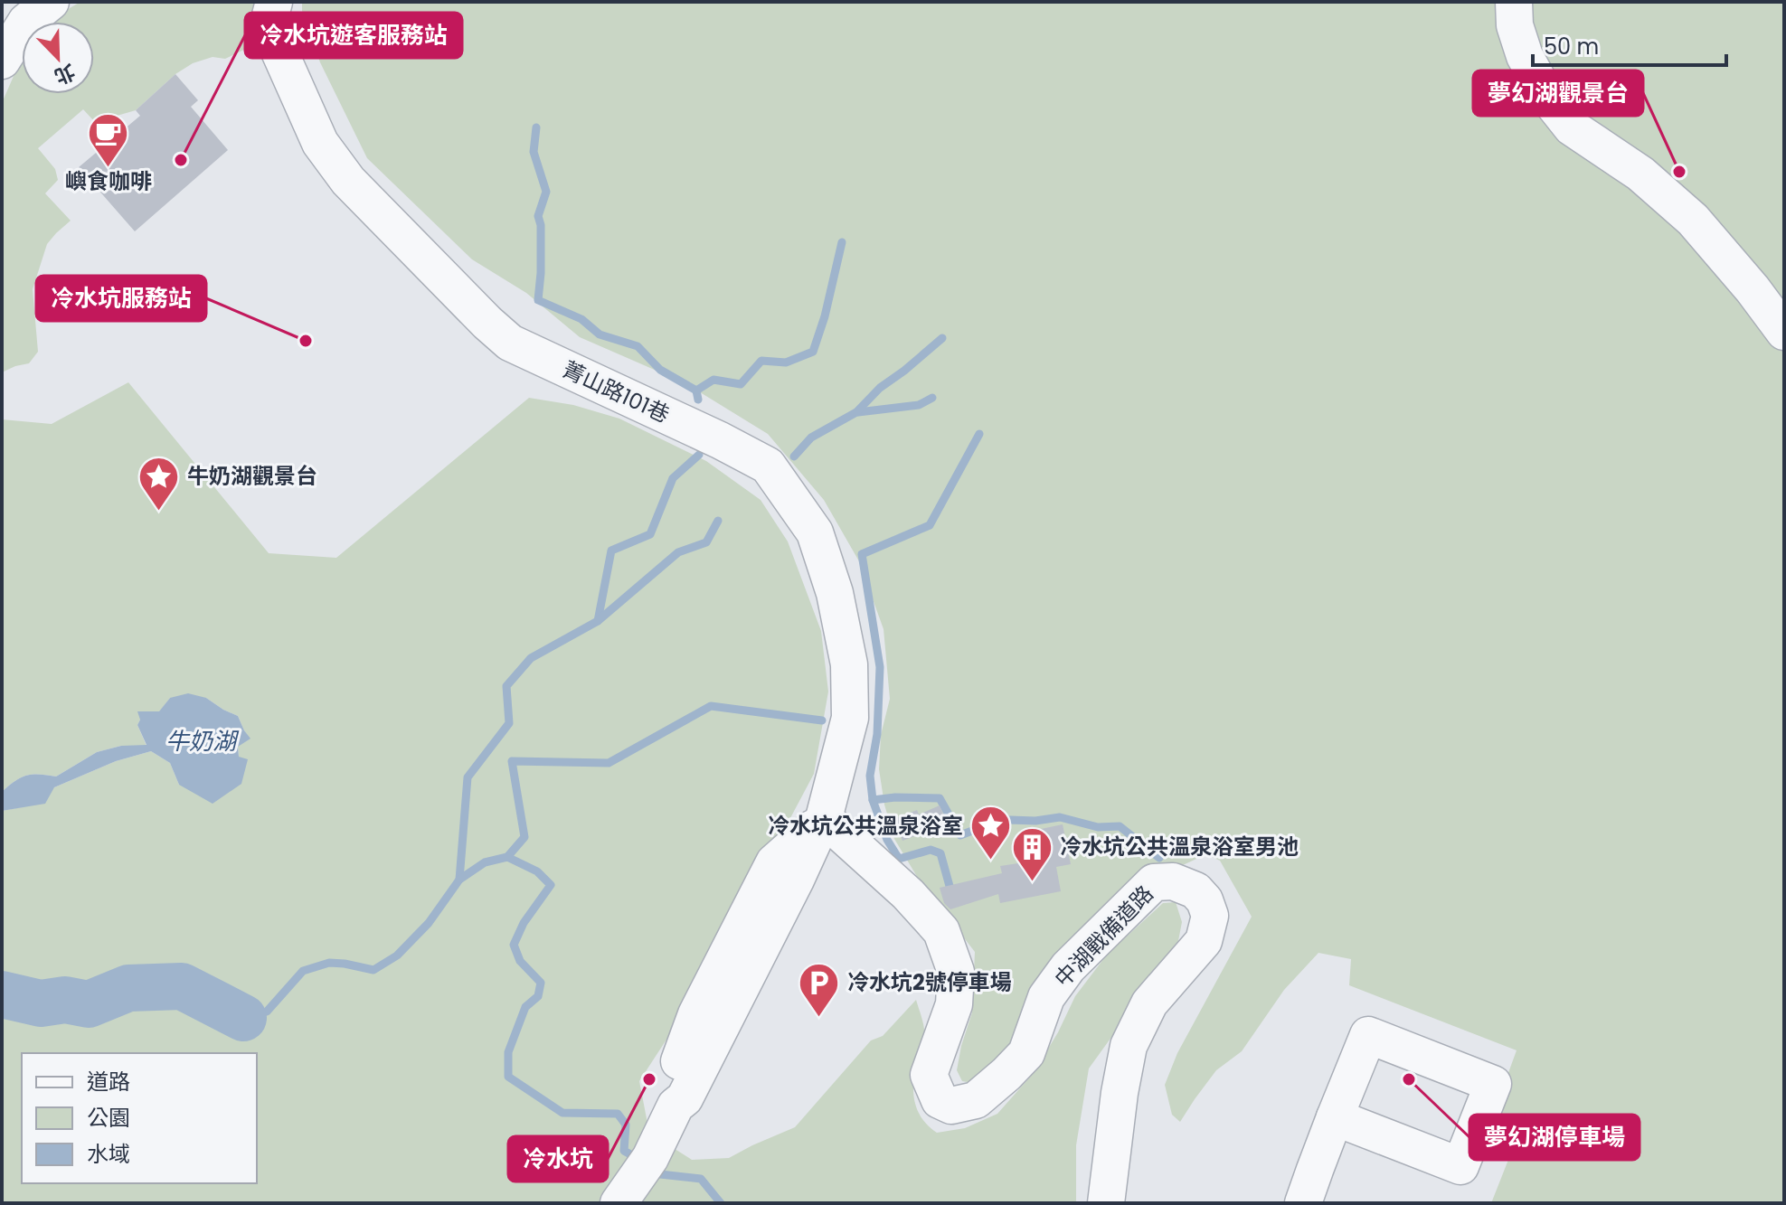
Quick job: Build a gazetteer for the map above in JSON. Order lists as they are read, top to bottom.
{
  "streets": {
    "street": ["菁山路101巷", "中湖戰備道路"]
  },
  "crossings": [
    ["菁山路101巷", "中湖戰備道路"]
  ],
  "water": ["牛奶湖"],
  "places": {
    "other": [
      "冷水坑遊客服務站",
      "夢幻湖觀景台",
      "冷水坑服務站",
      "冷水坑",
      "夢幻湖停車場"
    ],
    "cafe": ["嶼食咖啡"],
    "place": ["牛奶湖觀景台", "冷水坑公共溫泉浴室"],
    "building": ["冷水坑公共溫泉浴室男池"],
    "parking": ["冷水坑2號停車場"]
  },
  "legend": ["道路", "公園", "水域"],
  "scale_bar": "50 m",
  "north": "bottom right"
}
